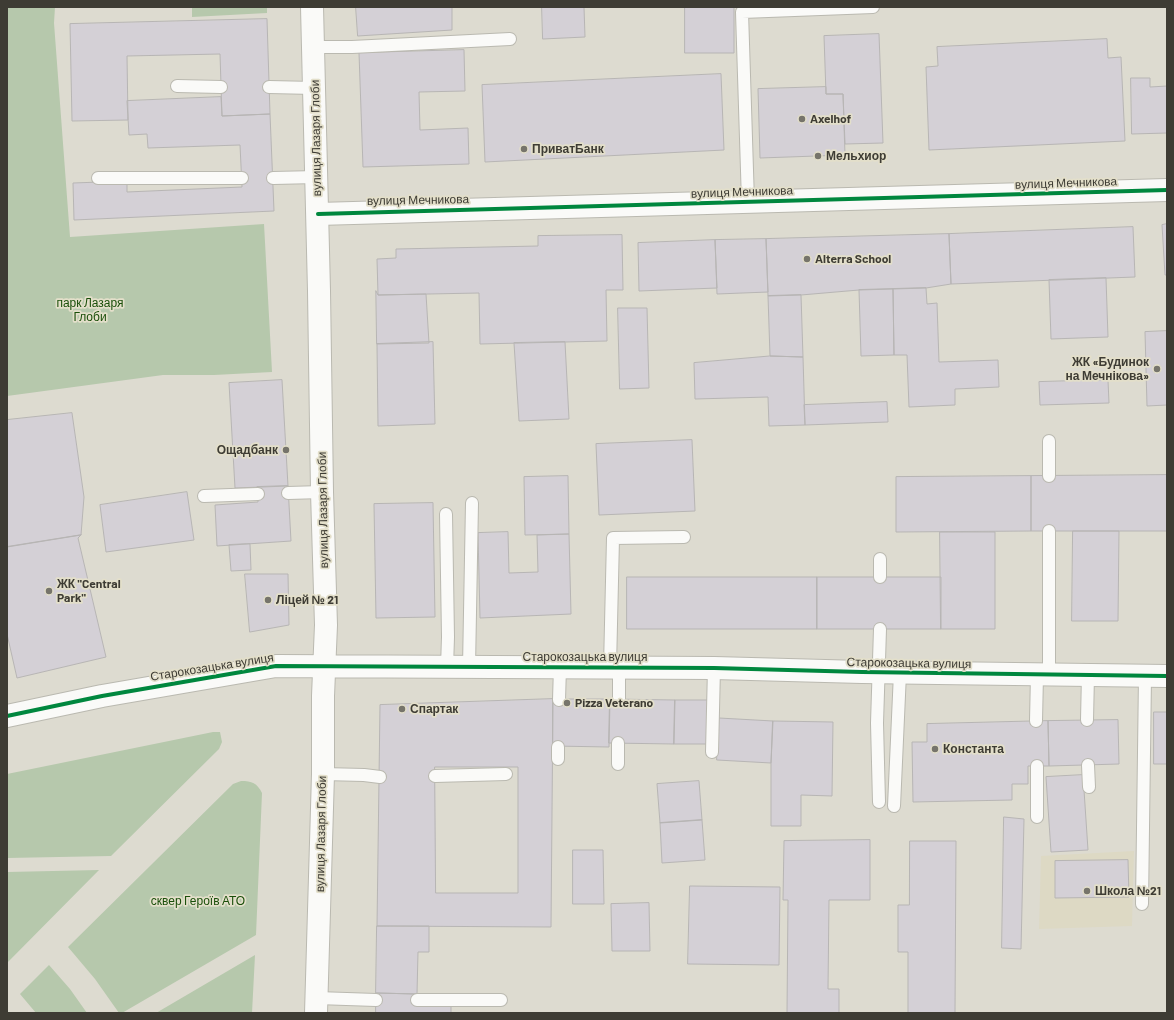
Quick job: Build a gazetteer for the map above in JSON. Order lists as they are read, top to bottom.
{
  "streets": {
    "street": ["вулиця Лазаря Глоби", "вулиця Мечникова", "Старокозацька вулиця"]
  },
  "crossings": [
    ["вулиця Лазаря Глоби", "вулиця Мечникова"],
    ["вулиця Лазаря Глоби", "Старокозацька вулиця"]
  ],
  "parks": ["парк Лазаря Глоби", "сквер Героїв АТО"],
  "places": [
    "Axelhof",
    "ПриватБанк",
    "Мельхиор",
    "Alterra School",
    "ЖК «Будинок на Мечнікова»",
    "Ощадбанк",
    "ЖК \"Central Park\"",
    "Ліцей № 21",
    "Pizza Veterano",
    "Спартак",
    "Константа",
    "Школа №21"
  ]
}
